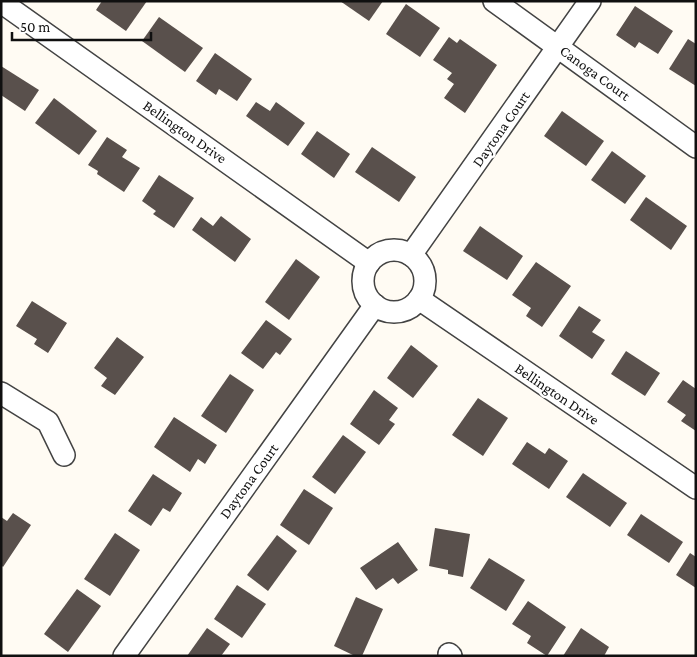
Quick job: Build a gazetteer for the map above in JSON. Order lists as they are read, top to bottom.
{
  "streets": {
    "street": ["Canoga Court", "Daytona Court", "Bellington Drive"]
  },
  "crossings": [
    ["Canoga Court", "Daytona Court"],
    ["Daytona Court", "Bellington Drive"]
  ],
  "scale_bar": "50 m"
}
